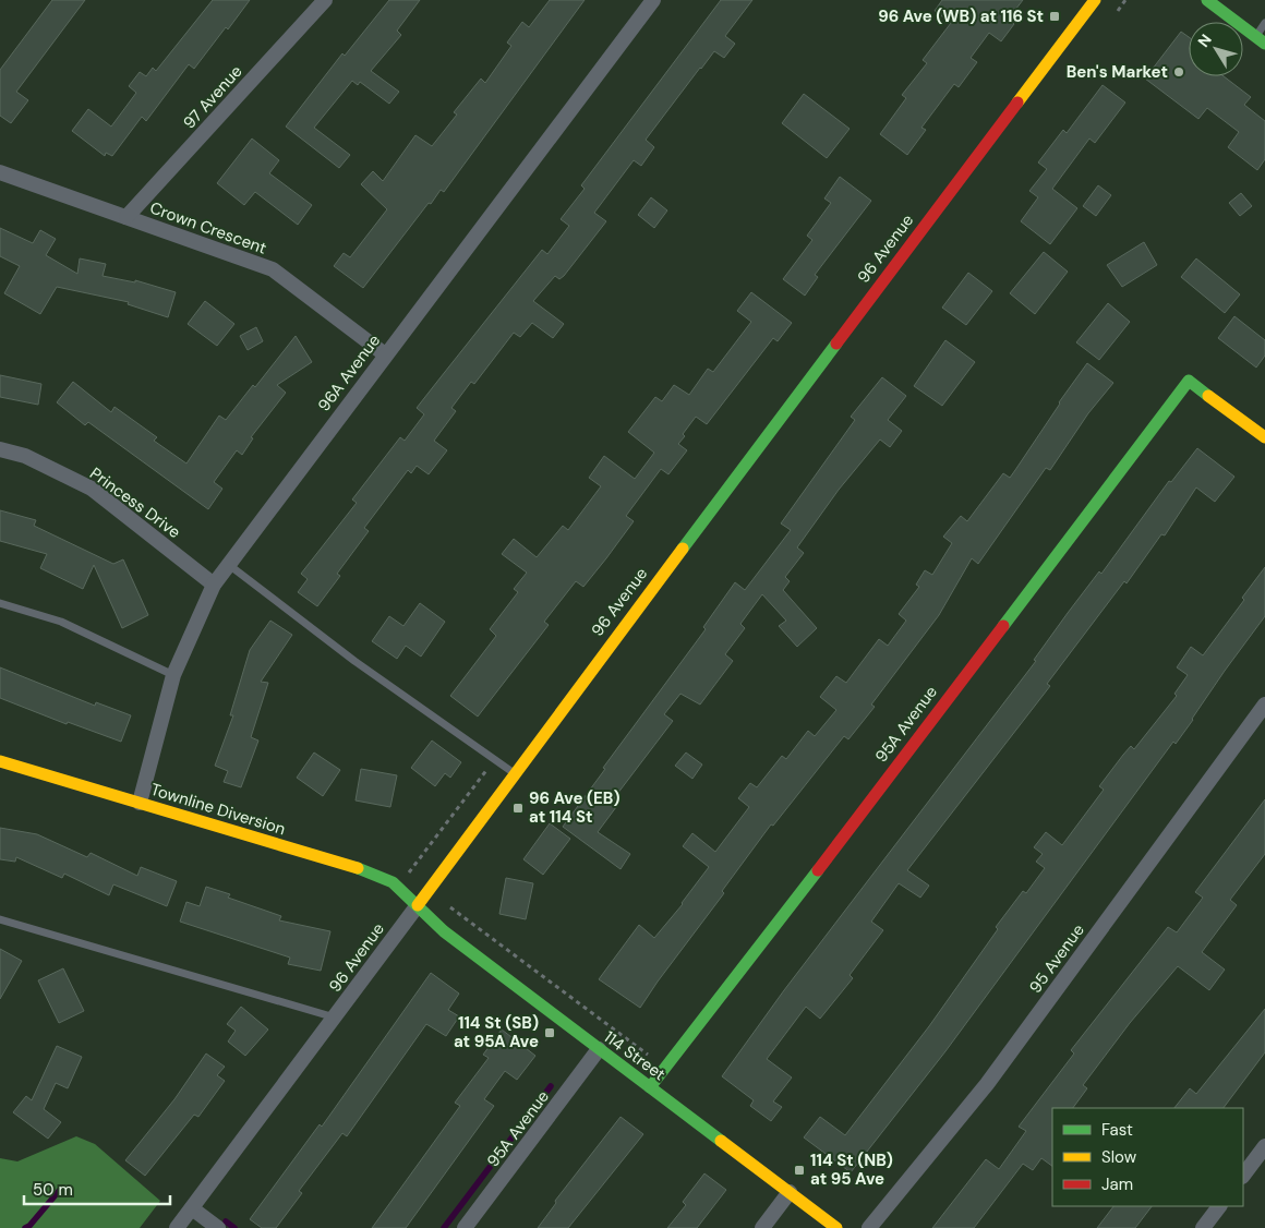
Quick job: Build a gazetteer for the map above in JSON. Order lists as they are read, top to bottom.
{
  "streets": {
    "street": [
      "97 Avenue",
      "Crown Crescent",
      "96 Avenue",
      "96A Avenue",
      "Princess Drive",
      "95A Avenue",
      "Townline Diversion",
      "95 Avenue",
      "114 Street"
    ]
  },
  "crossings": [
    ["97 Avenue", "Crown Crescent"],
    ["Crown Crescent", "96A Avenue"],
    ["96 Avenue", "Townline Diversion"],
    ["96 Avenue", "114 Street"],
    ["96A Avenue", "Princess Drive"],
    ["96A Avenue", "Townline Diversion"],
    ["95A Avenue", "114 Street"],
    ["Townline Diversion", "114 Street"]
  ],
  "places": {
    "transit": [
      "96 Ave (WB) at 116 St",
      "96 Ave (EB) at 114 St",
      "114 St (SB) at 95A Ave",
      "114 St (NB) at 95 Ave"
    ],
    "other": ["Ben's Market"]
  },
  "legend": ["Fast", "Slow", "Jam"],
  "scale_bar": "50 m",
  "north": "top left"
}
